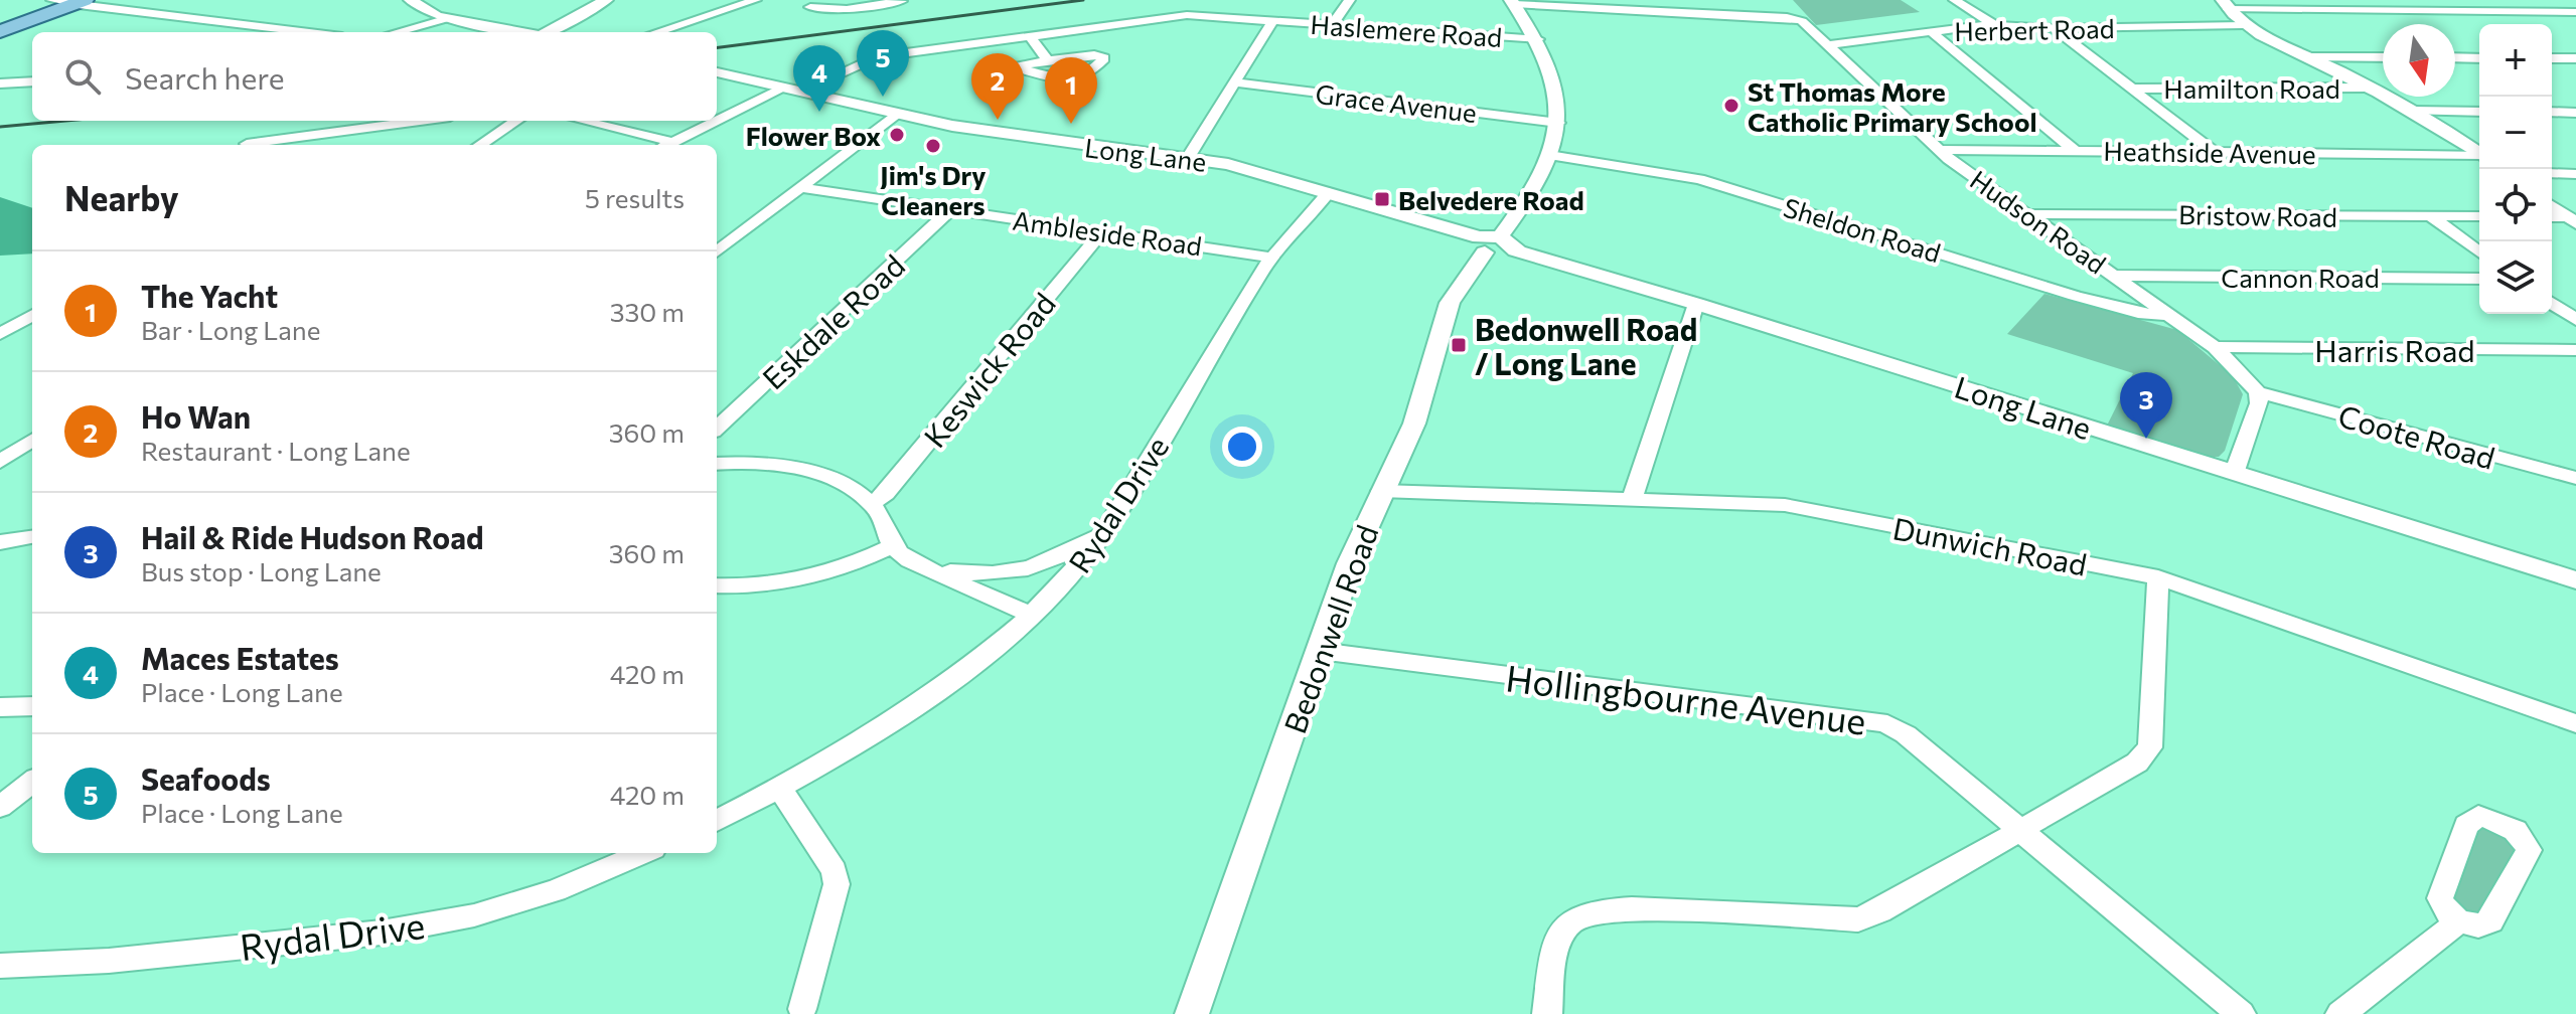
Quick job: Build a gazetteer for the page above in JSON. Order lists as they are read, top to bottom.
{
  "streets": {
    "street": [
      "Herbert Road",
      "Haslemere Road",
      "Hamilton Road",
      "Grace Avenue",
      "Heathside Avenue",
      "Long Lane",
      "Bristow Road",
      "Hudson Road",
      "Sheldon Road",
      "Ambleside Road",
      "Cannon Road",
      "Eskdale Road",
      "Harris Road",
      "Keswick Road",
      "Coote Road",
      "Rydal Drive",
      "Dunwich Road",
      "Bedonwell Road",
      "Hollingbourne Avenue"
    ]
  },
  "crossings": [
    ["Herbert Road", "Hudson Road"],
    ["Haslemere Road", "Long Lane"],
    ["Heathside Avenue", "Hudson Road"],
    ["Long Lane", "Rydal Drive"],
    ["Long Lane", "Bedonwell Road"],
    ["Bristow Road", "Hudson Road"],
    ["Hudson Road", "Sheldon Road"],
    ["Hudson Road", "Cannon Road"],
    ["Hudson Road", "Harris Road"],
    ["Hudson Road", "Coote Road"],
    ["Ambleside Road", "Eskdale Road"],
    ["Ambleside Road", "Keswick Road"],
    ["Ambleside Road", "Rydal Drive"],
    ["Dunwich Road", "Bedonwell Road"],
    ["Bedonwell Road", "Hollingbourne Avenue"]
  ],
  "places": {
    "other": ["St Thomas More Catholic Primary School", "Flower Box", "Jim's Dry Cleaners"],
    "transit": ["Belvedere Road", "Bedonwell Road / Long Lane"]
  },
  "north": "bottom",
  "page": {
    "map_buttons": ["+", "−"],
    "pins": [
      "5",
      "4",
      "2",
      "1",
      "3"
    ],
    "search": "Search here",
    "heading": ["Nearby", "5 results"],
    "list": [
      {
        "mark": "1",
        "name": "The Yacht",
        "note": "Bar · Long Lane",
        "value": "330 m"
      },
      {
        "mark": "2",
        "name": "Ho Wan",
        "note": "Restaurant · Long Lane",
        "value": "360 m"
      },
      {
        "mark": "3",
        "name": "Hail & Ride Hudson Road",
        "note": "Bus stop · Long Lane",
        "value": "360 m"
      },
      {
        "mark": "4",
        "name": "Maces Estates",
        "note": "Place · Long Lane",
        "value": "420 m"
      },
      {
        "mark": "5",
        "name": "Seafoods",
        "note": "Place · Long Lane",
        "value": "420 m"
      }
    ]
  }
}
